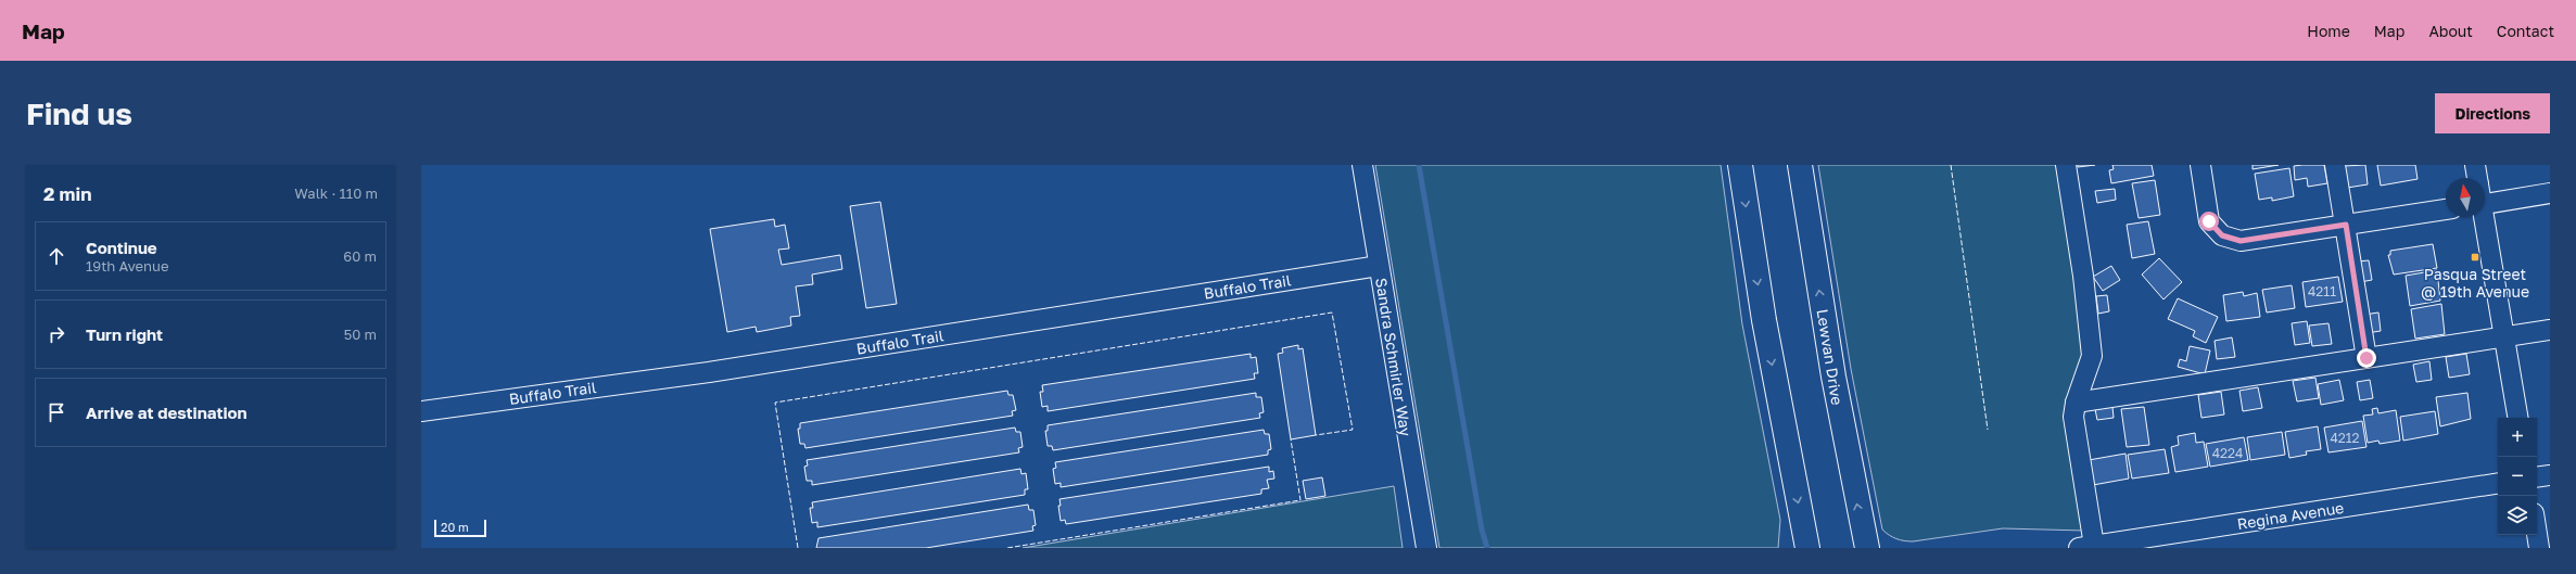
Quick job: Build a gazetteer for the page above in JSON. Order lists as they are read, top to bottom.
{
  "streets": {
    "main road": ["Lewvan Drive"],
    "street": ["Buffalo Trail", "Sandra Schmirler Way", "Regina Avenue"]
  },
  "crossings": [
    ["Buffalo Trail", "Sandra Schmirler Way"]
  ],
  "places": {
    "transit": ["Pasqua Street @ 19th Avenue"]
  },
  "house_numbers": ["4211", "4212", "4224"],
  "scale_bar": "20 m",
  "north": "top",
  "page": {
    "header": "Map",
    "nav": [
      "Home",
      "Map",
      "About",
      "Contact"
    ],
    "buttons": "Directions",
    "title": "Find us",
    "heading": ["2 min", "Walk · 110 m"],
    "list": [
      ["Continue", "19th Avenue", "60 m"],
      ["Turn right", "50 m"],
      "Arrive at destination"
    ],
    "map_buttons": ["+", "−"],
    "scale": "20 m"
  }
}
